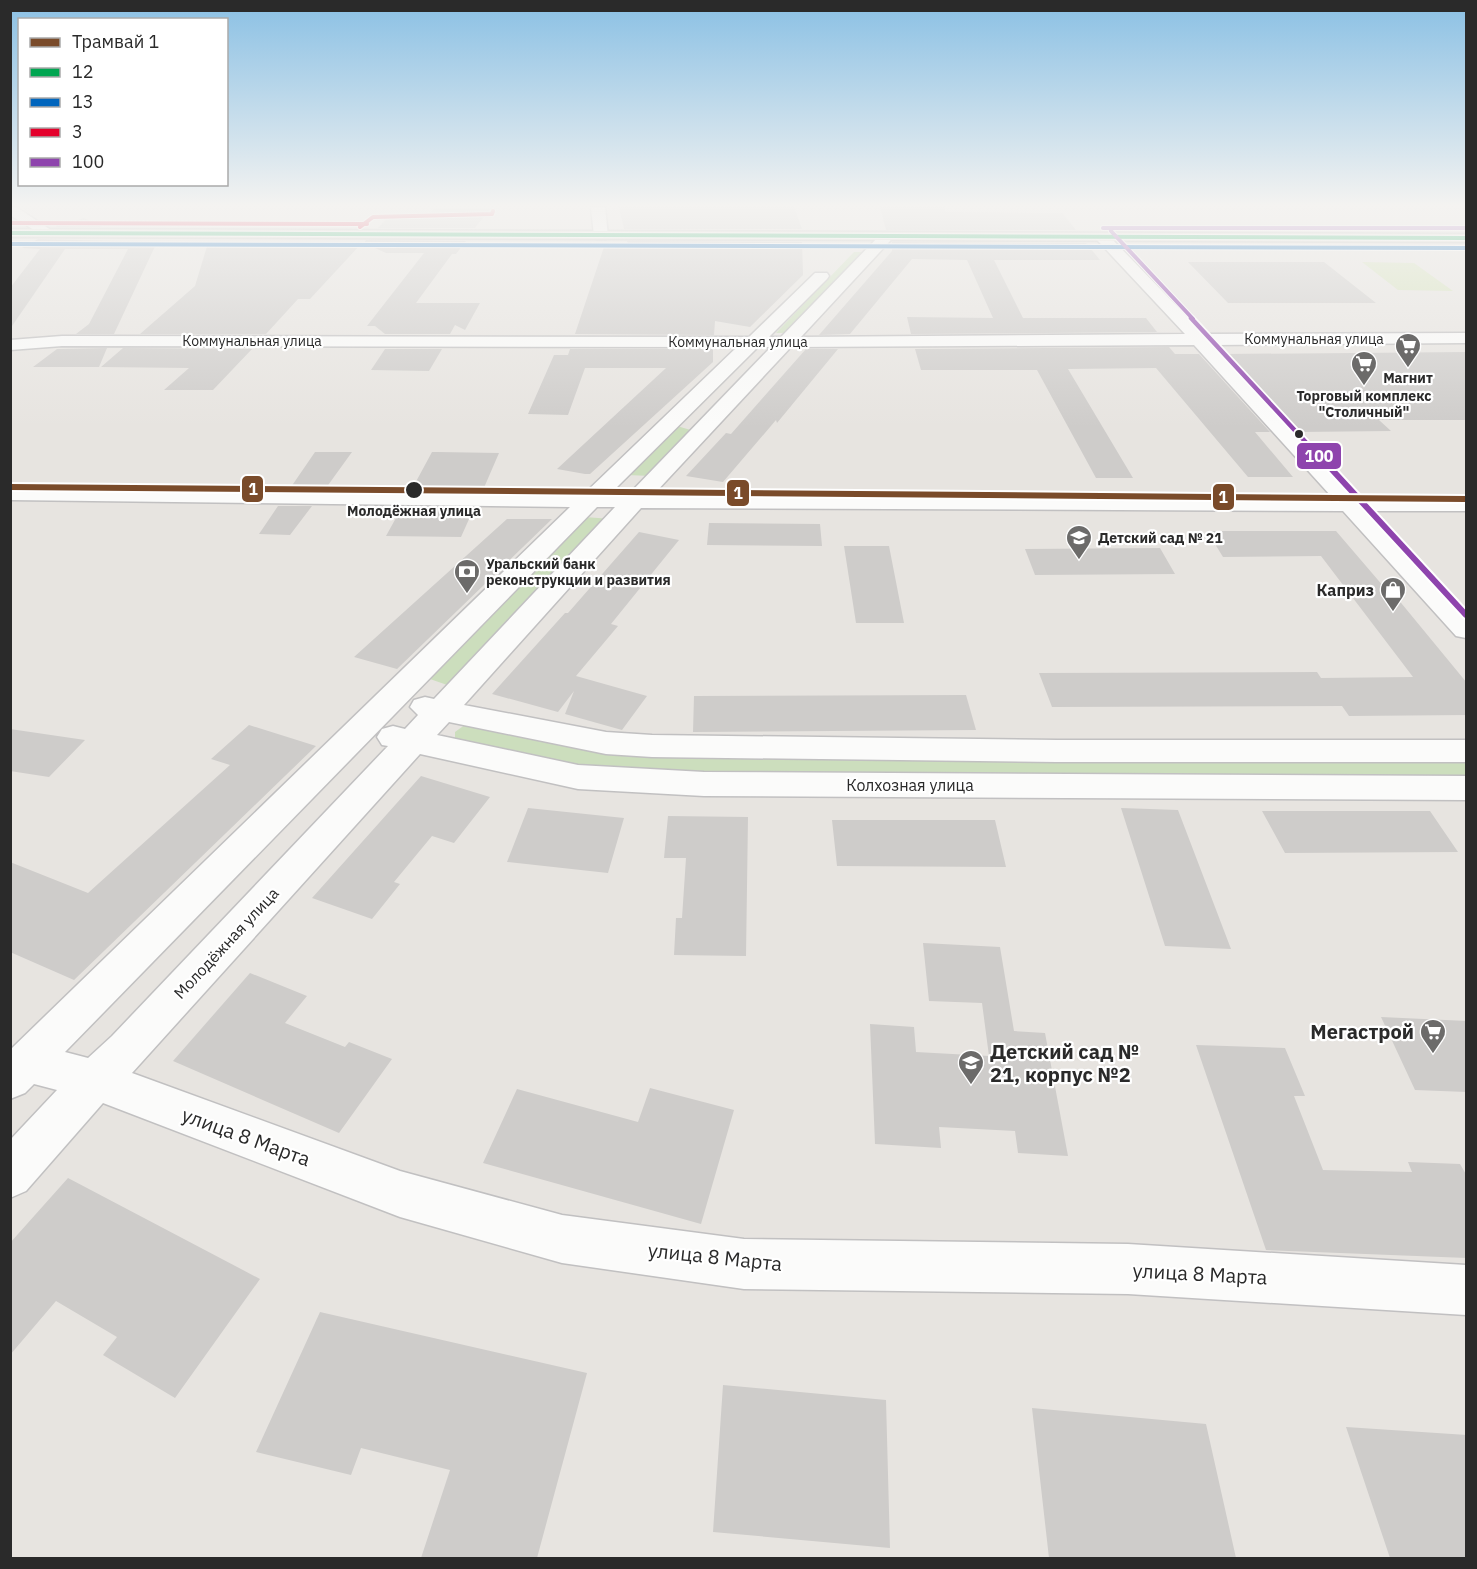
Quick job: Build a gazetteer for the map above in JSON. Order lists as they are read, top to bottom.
{
  "streets": {
    "street": [
      "Коммунальная улица",
      "Колхозная улица",
      "Молодёжная улица",
      "улица 8 Марта"
    ]
  },
  "crossings": [
    ["Коммунальная улица", "Молодёжная улица"],
    ["Колхозная улица", "Молодёжная улица"],
    ["Молодёжная улица", "улица 8 Марта"]
  ],
  "places": {
    "supermarket": ["Магнит", "Торговый комплекс \"Столичный\"", "Мегастрой"],
    "other": ["Молодёжная улица"],
    "school or university": ["Детский сад № 21", "Детский сад № 21, корпус №2"],
    "bank": ["Уральский банк реконструкции и развития"],
    "shop": ["Каприз"]
  },
  "lines": ["transit line 100", "tram line 1"],
  "legend": [
    "Трамвай 1",
    "12",
    "13",
    "3",
    "100"
  ]
}
